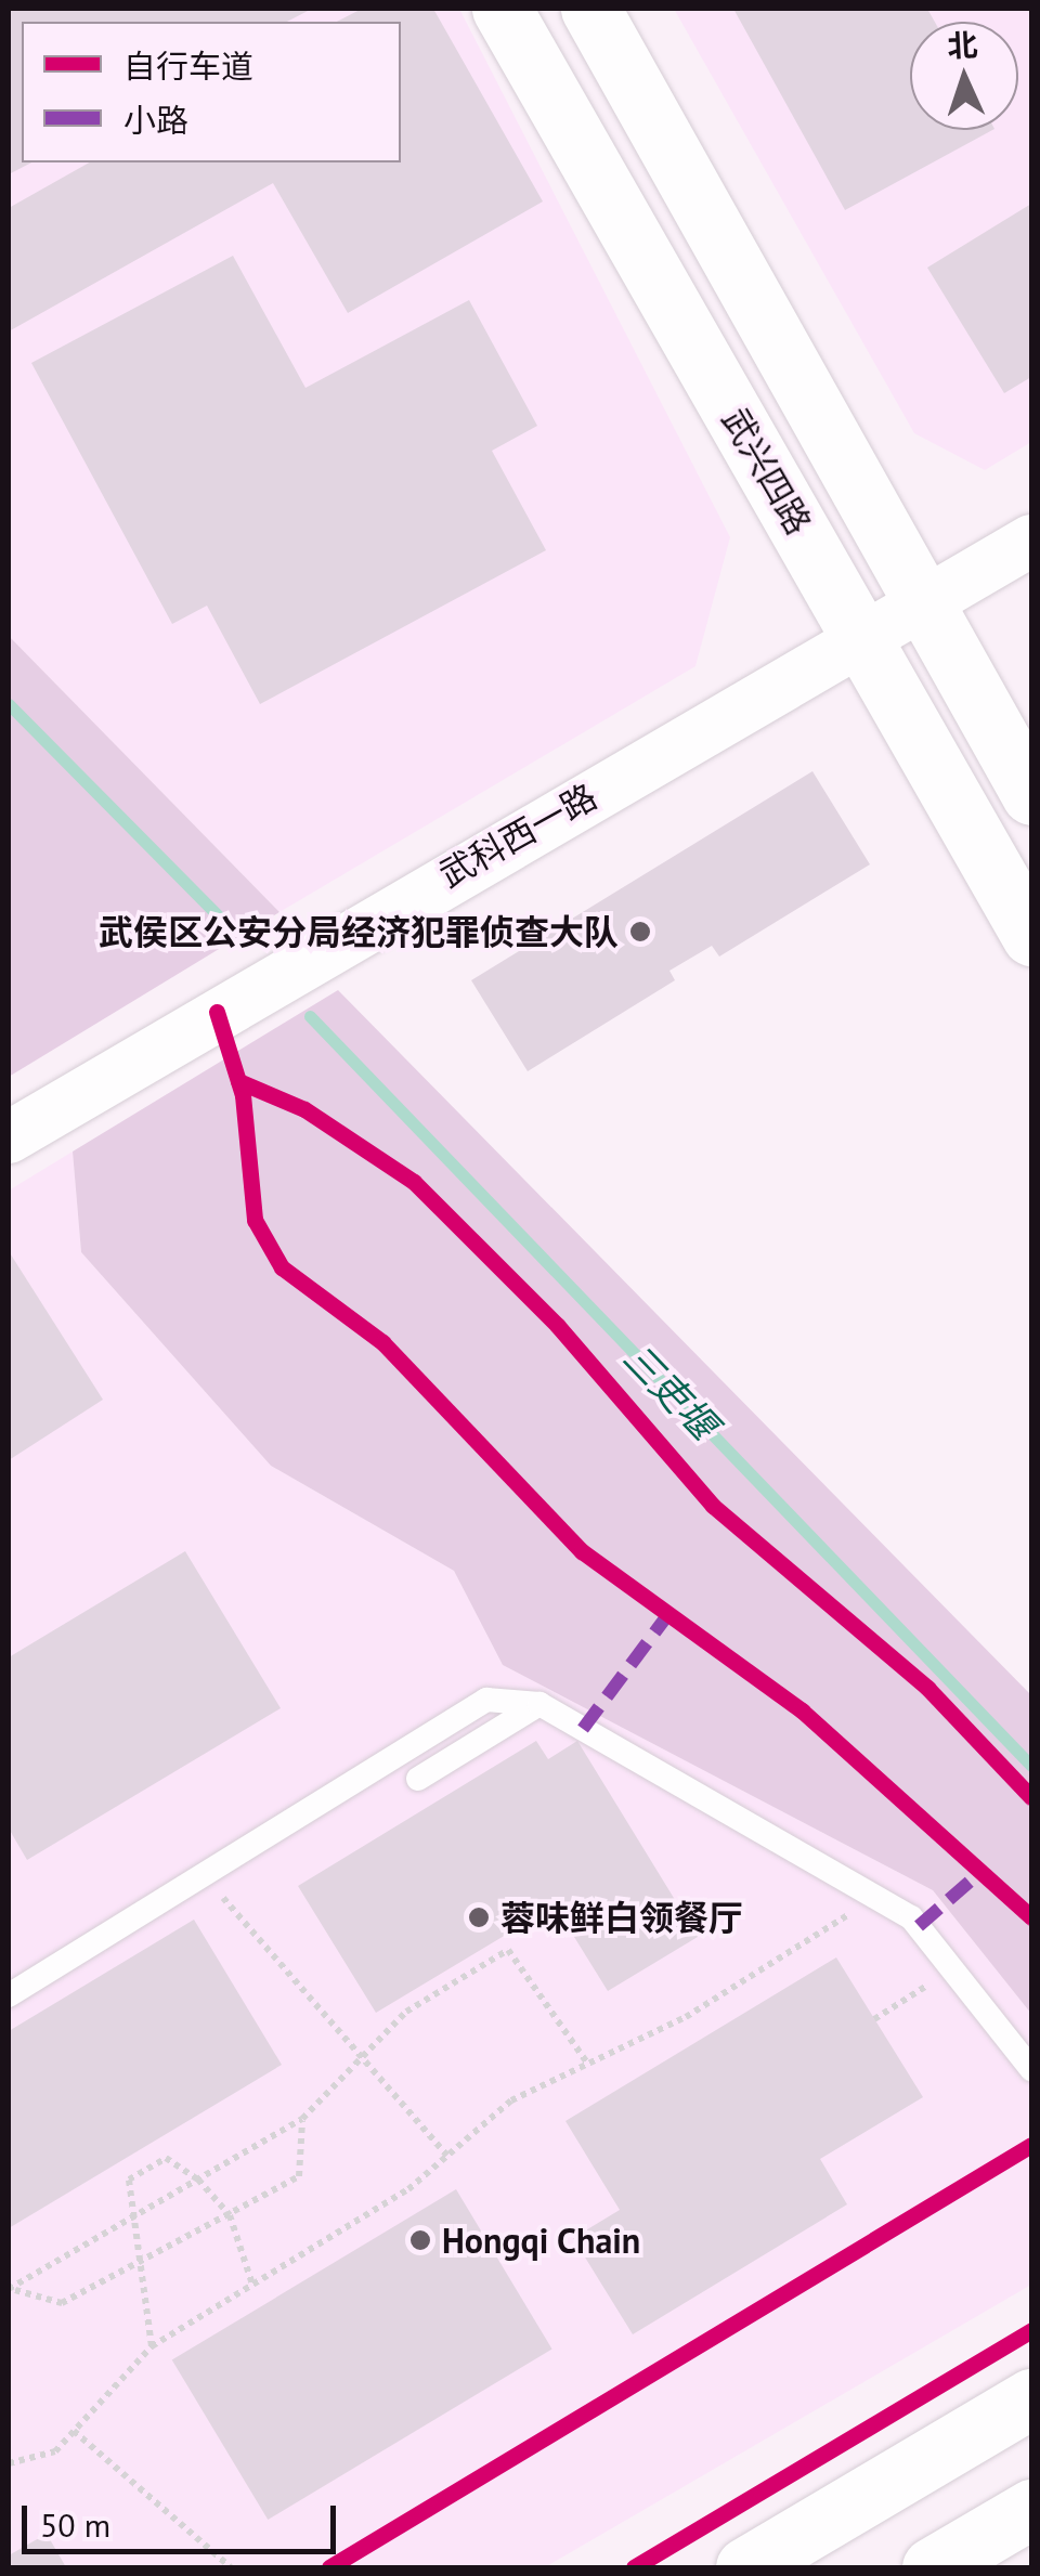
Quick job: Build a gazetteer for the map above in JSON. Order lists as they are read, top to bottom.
{
  "streets": {
    "main road": ["武兴四路"],
    "street": ["武科西一路"]
  },
  "crossings": [
    ["武兴四路", "武科西一路"]
  ],
  "water": ["三吏堰"],
  "places": ["武侯区公安分局经济犯罪侦查大队", "蓉味鲜白领餐厅", "Hongqi Chain"],
  "legend": ["自行车道", "小路"],
  "scale_bar": "50 m",
  "north": "top"
}
